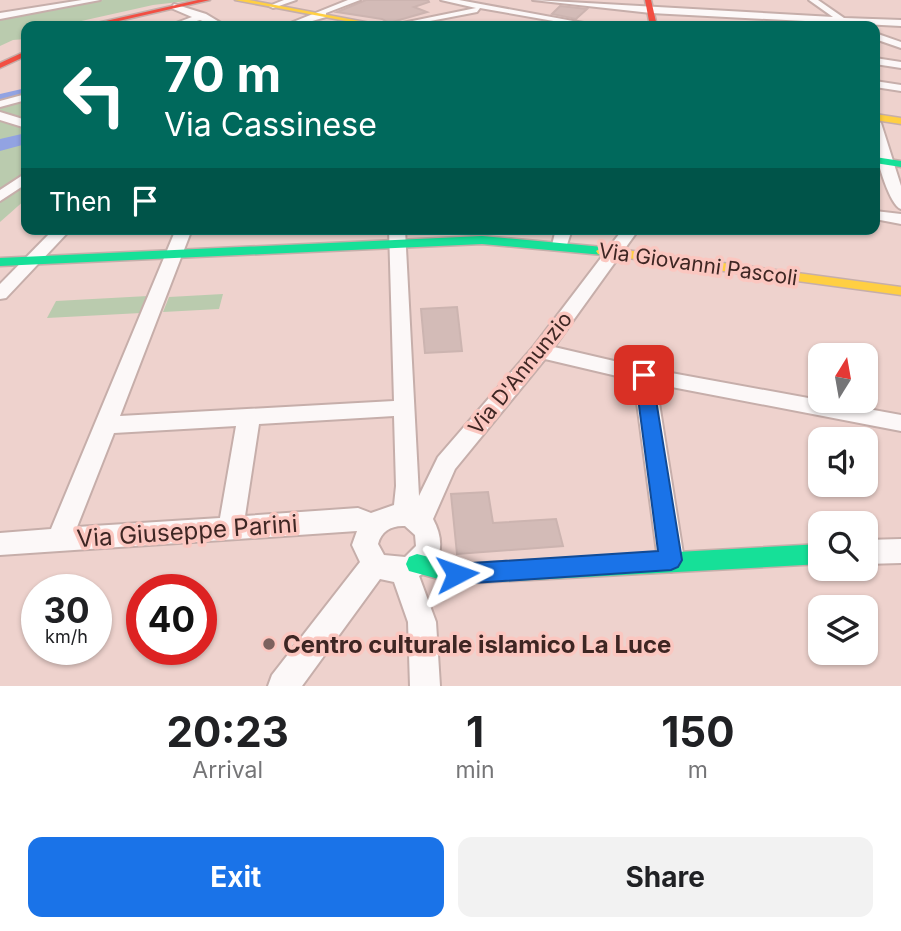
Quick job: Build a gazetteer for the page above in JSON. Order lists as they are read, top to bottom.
{
  "streets": {
    "street": ["Via Giovanni Pascoli", "Via D'Annunzio", "Via Giuseppe Parini"]
  },
  "crossings": [
    ["Via Giovanni Pascoli", "Via D'Annunzio"],
    ["Via D'Annunzio", "Via Giuseppe Parini"]
  ],
  "places": ["Centro culturale islamico La Luce"],
  "north": "top",
  "page": {
    "turn": ["70 m", "Via Cassinese"],
    "then": "Then",
    "speed": "30 km/h",
    "limit": "40",
    "eta": [
      "20:23",
      "Arrival",
      "1",
      "min",
      "150",
      "m"
    ],
    "buttons": ["Exit", "Share"]
  }
}
